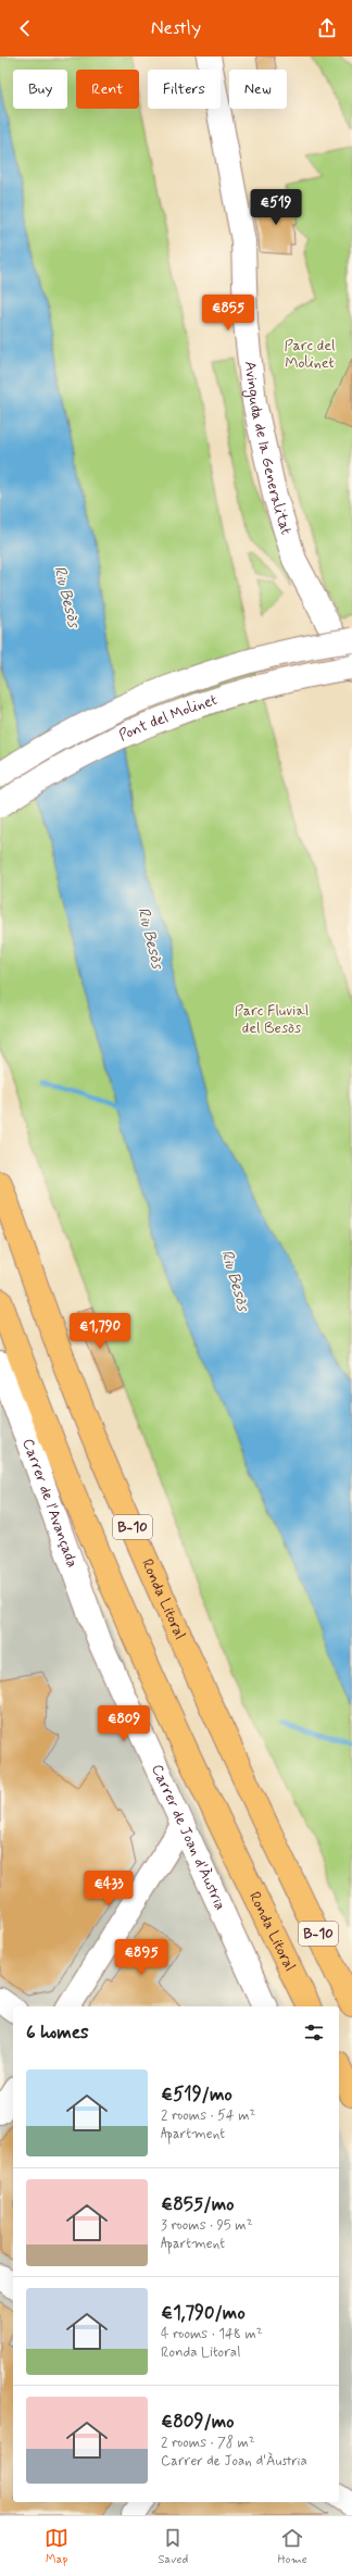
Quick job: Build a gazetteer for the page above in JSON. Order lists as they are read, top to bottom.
{
  "streets": {
    "highway": ["B-10", "Ronda Litoral"],
    "street": [
      "Avinguda de la Generalitat",
      "Pont del Molinet",
      "Carrer de l'Avançada",
      "Carrer de Joan d'Àustria"
    ]
  },
  "crossings": [
    ["Avinguda de la Generalitat", "Pont del Molinet"],
    ["Carrer de l'Avançada", "Carrer de Joan d'Àustria"]
  ],
  "water": ["Riu Besòs"],
  "parks": ["Parc del Molinet", "Parc Fluvial del Besòs"],
  "page": {
    "header": "Nestly",
    "chip": [
      "Buy",
      "Rent",
      "Filters",
      "New"
    ],
    "price": [
      "€519",
      "€855",
      "€1,790",
      "€809",
      "€433",
      "€895"
    ],
    "heading": "6 homes",
    "list": [
      {
        "name": "€519/mo",
        "note": "2 rooms · 54 m² · Apartment"
      },
      {
        "name": "€855/mo",
        "note": "3 rooms · 95 m² · Apartment"
      },
      {
        "name": "€1,790/mo",
        "note": "4 rooms · 148 m² · Ronda Litoral"
      },
      {
        "name": "€809/mo",
        "note": "2 rooms · 78 m² · Carrer de Joan d'Àustria"
      }
    ],
    "tabs": ["Map", "Saved", "Home"]
  }
}
